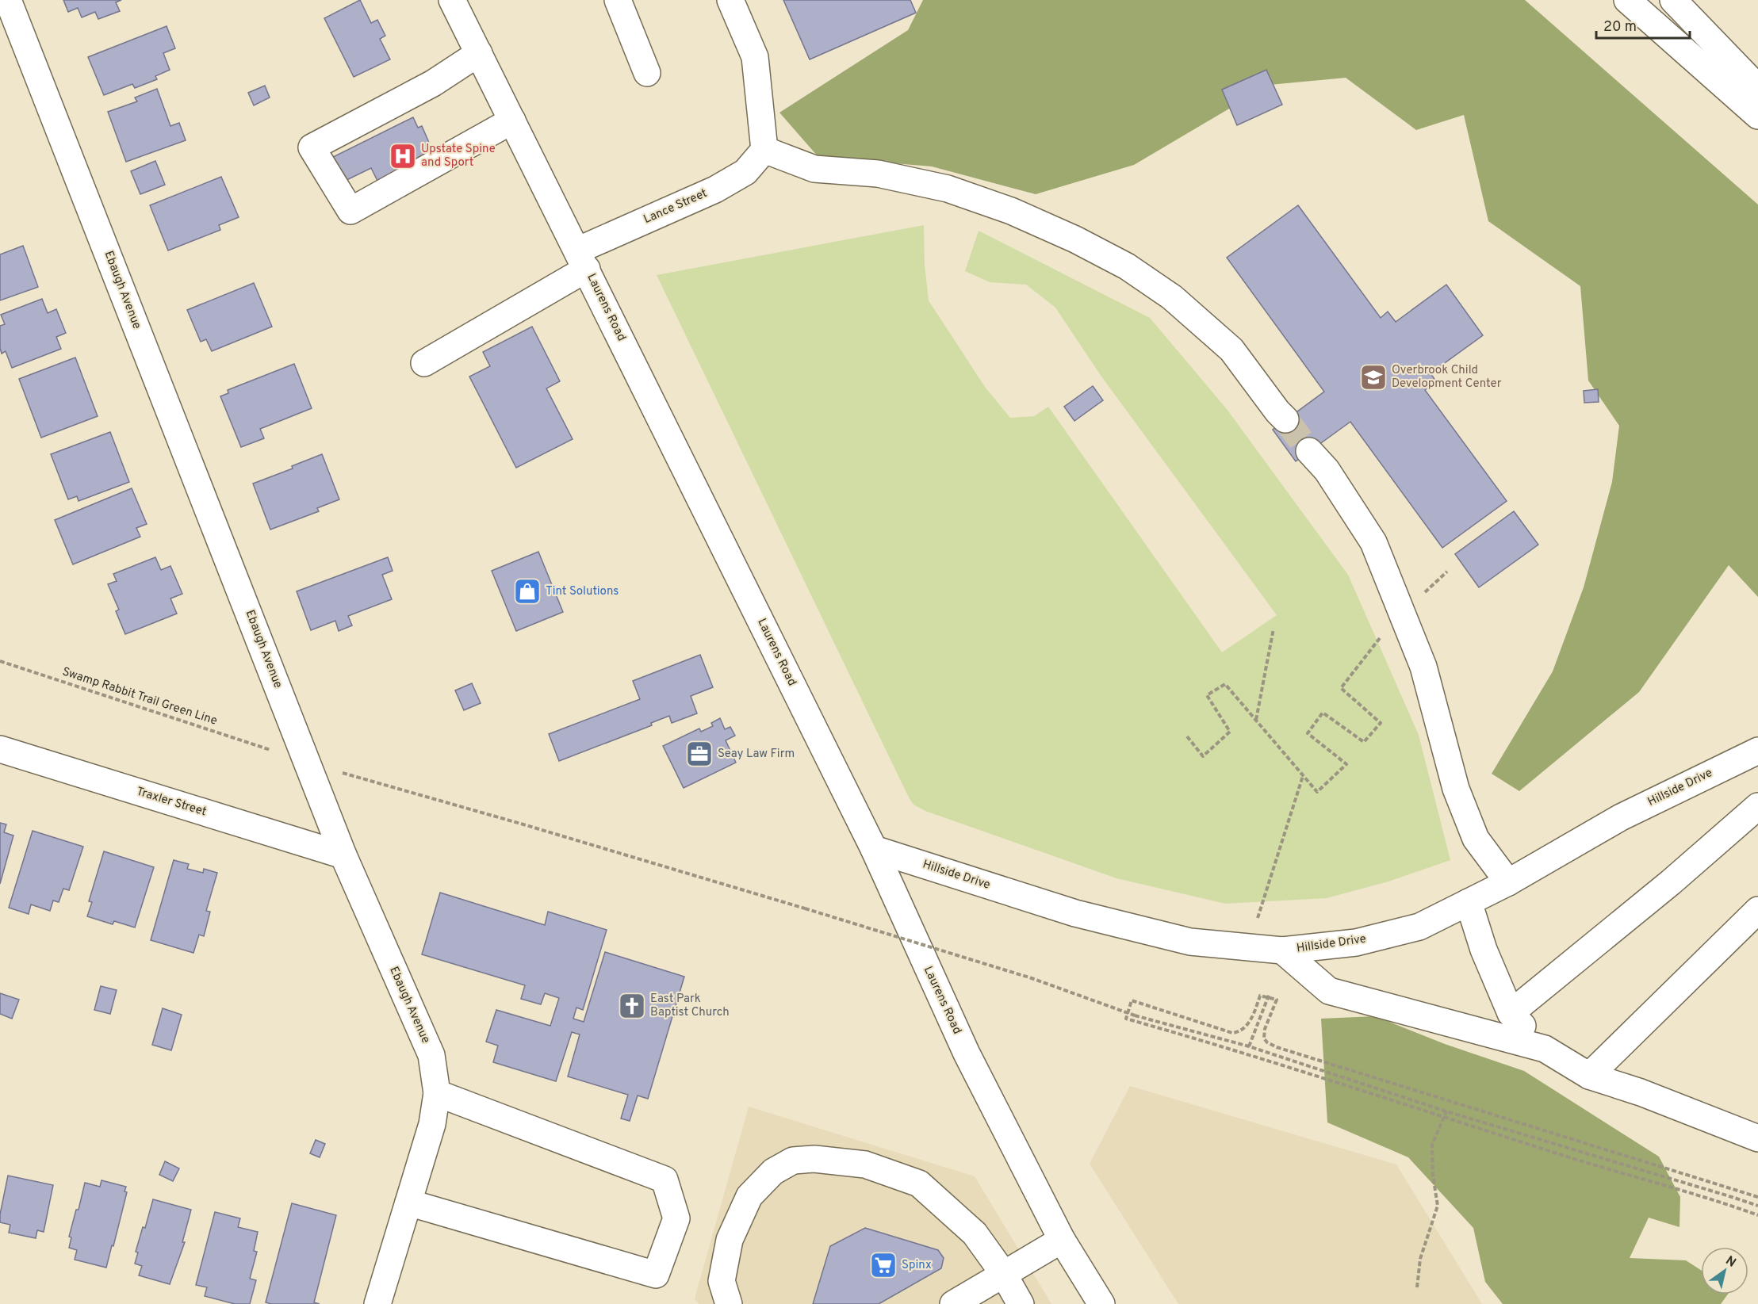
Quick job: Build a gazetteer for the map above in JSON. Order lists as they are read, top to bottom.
{
  "streets": {
    "main road": [
      "Lance Street",
      "Ebaugh Avenue",
      "Laurens Road",
      "Hillside Drive",
      "Traxler Street"
    ],
    "path": ["Swamp Rabbit Trail Green Line"]
  },
  "crossings": [
    ["Lance Street", "Laurens Road"],
    ["Ebaugh Avenue", "Traxler Street"],
    ["Laurens Road", "Hillside Drive"]
  ],
  "places": {
    "hospital": ["Upstate Spine and Sport"],
    "school or university": ["Overbrook Child Development Center"],
    "shop": ["Tint Solutions"],
    "office": ["Seay Law Firm"],
    "church": ["East Park Baptist Church"],
    "supermarket": ["Spinx"]
  },
  "scale_bar": "20 m",
  "north": "top right"
}
